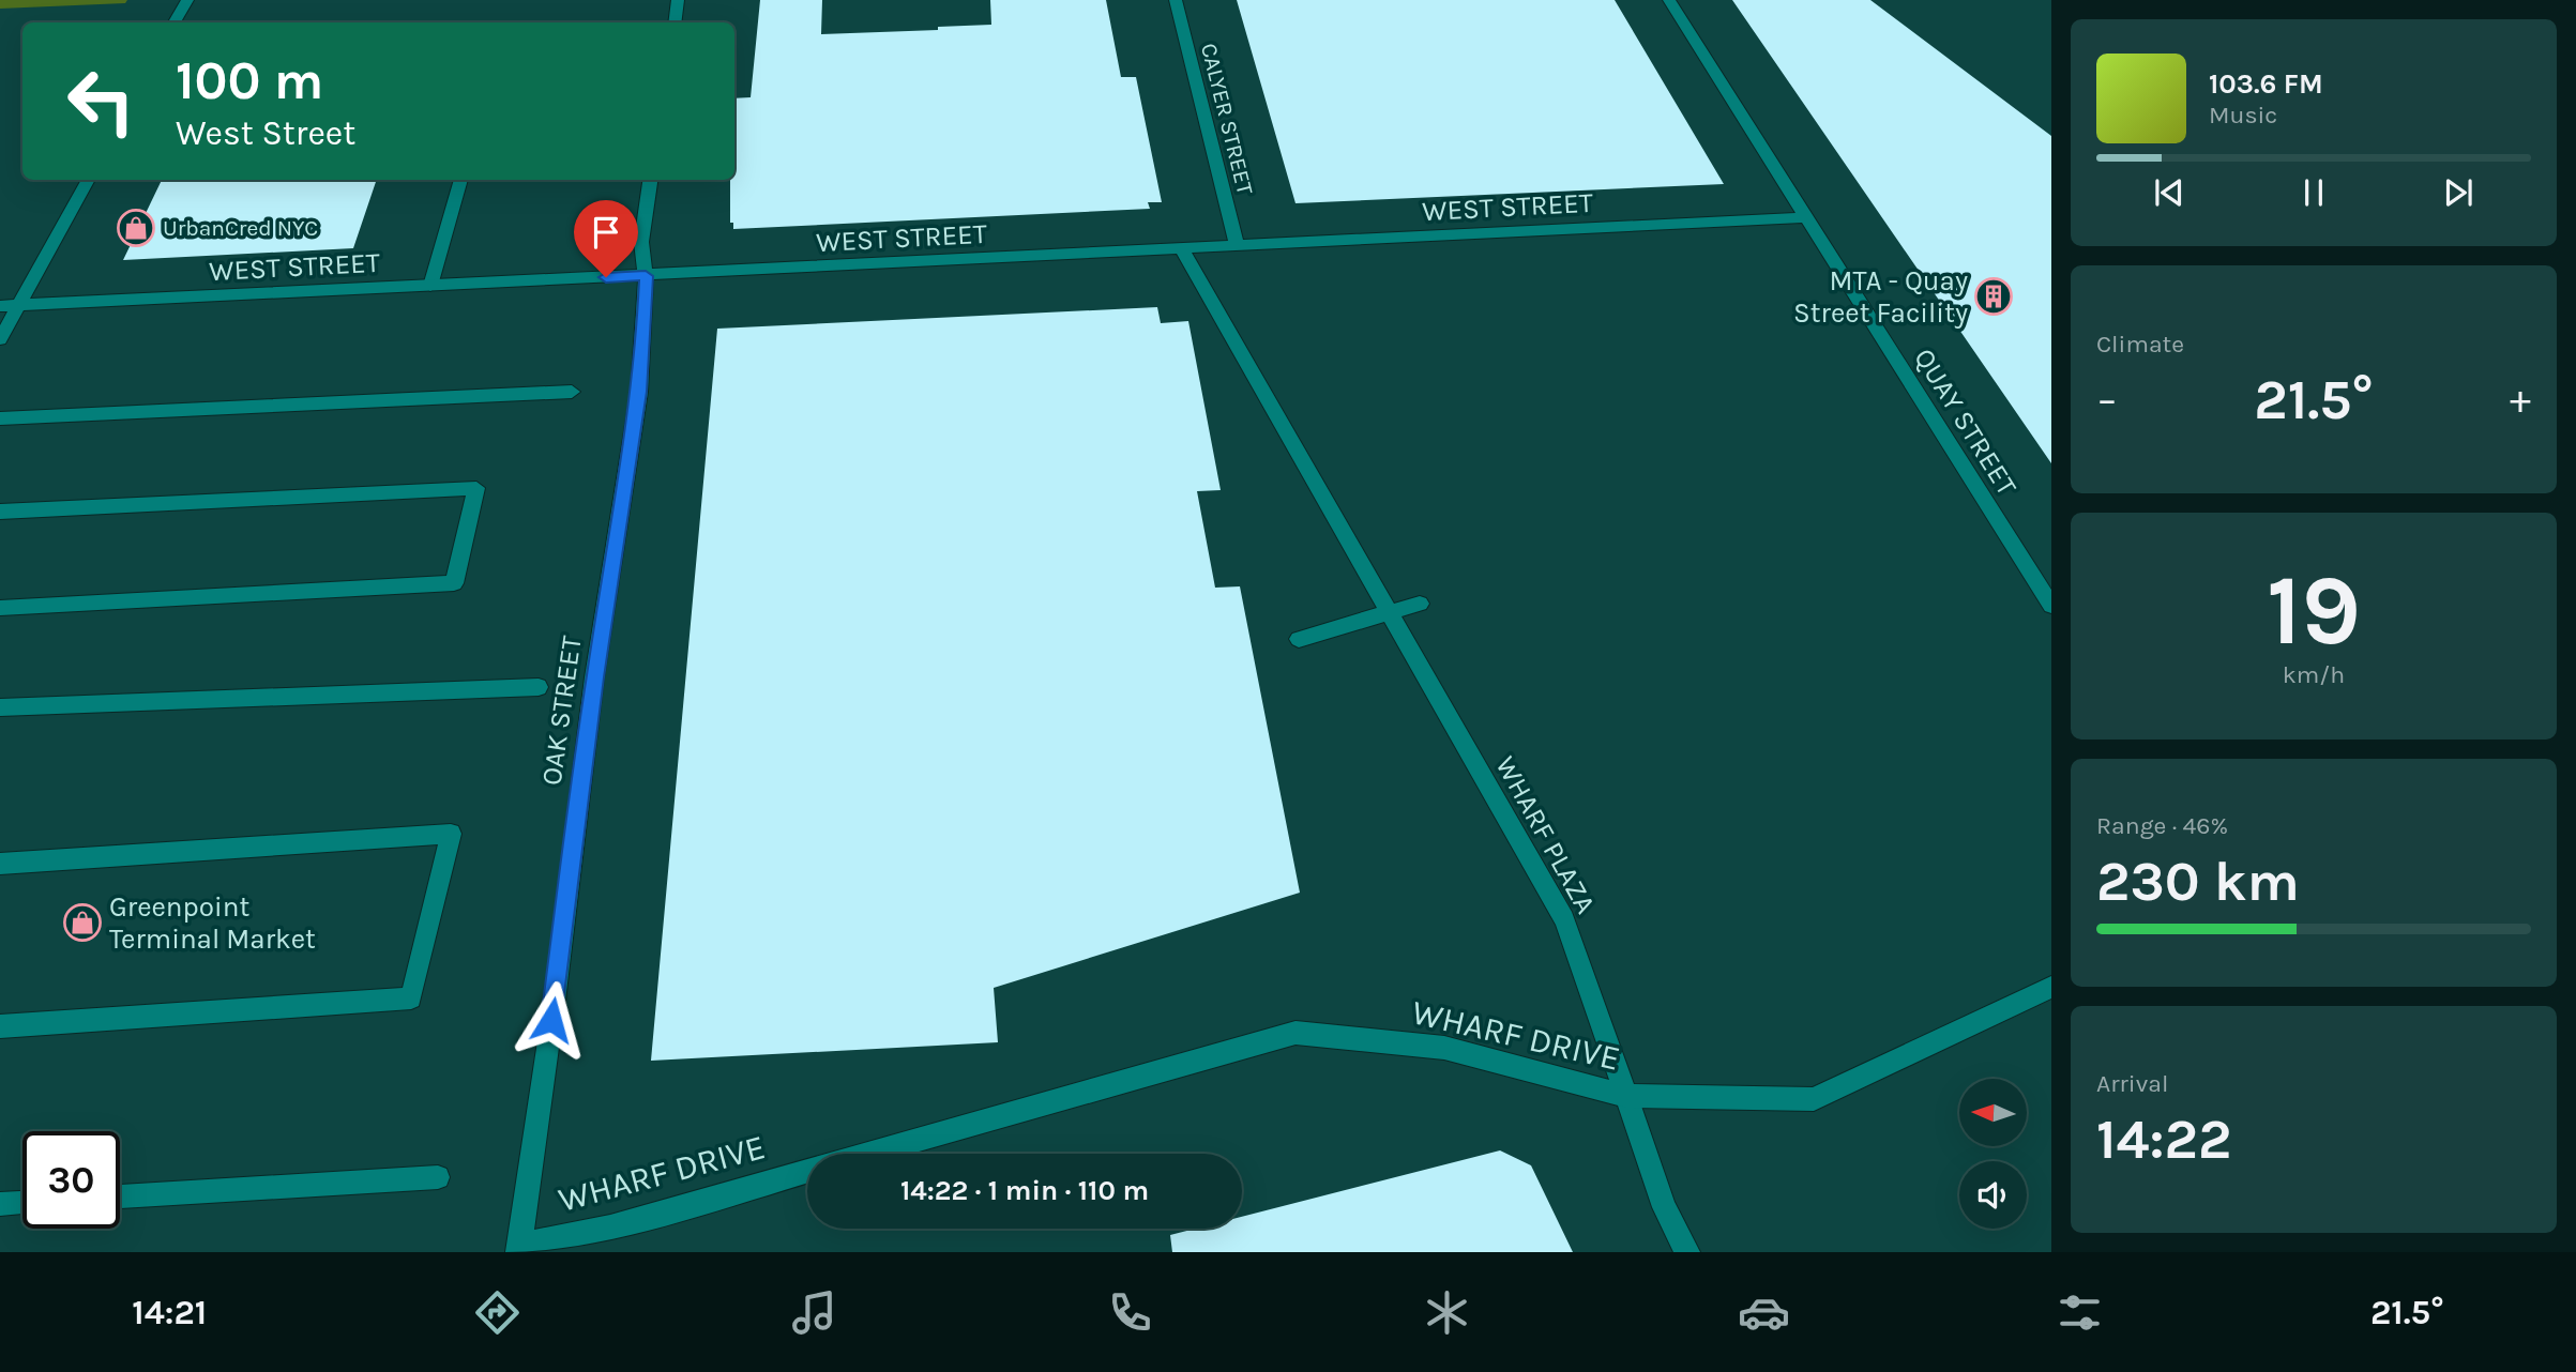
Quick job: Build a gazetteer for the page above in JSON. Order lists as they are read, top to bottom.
{
  "streets": {
    "street": [
      "CALYER STREET",
      "WEST STREET",
      "QUAY STREET",
      "OAK STREET",
      "WHARF PLAZA",
      "WHARF DRIVE"
    ]
  },
  "crossings": [
    ["CALYER STREET", "WEST STREET"],
    ["WEST STREET", "QUAY STREET"],
    ["WEST STREET", "OAK STREET"],
    ["WEST STREET", "WHARF PLAZA"],
    ["OAK STREET", "WHARF DRIVE"],
    ["WHARF PLAZA", "WHARF DRIVE"]
  ],
  "places": {
    "shop": ["UrbanCred NYC", "Greenpoint Terminal Market"],
    "building": ["MTA - Quay Street Facility"]
  },
  "north": "left",
  "page": {
    "turn": ["100 m", "West Street"],
    "song": ["103.6 FM", "Music"],
    "tile": [
      "Climate",
      ["19", "km/h"],
      ["Range · 46%", "230 km"],
      ["Arrival", "14:22"]
    ],
    "heat": ["−", "21.5°", "+"],
    "limit": "30",
    "trip": "14:22 · 1 min · 110 m",
    "tabs": ["14:21", "21.5°"]
  }
}
